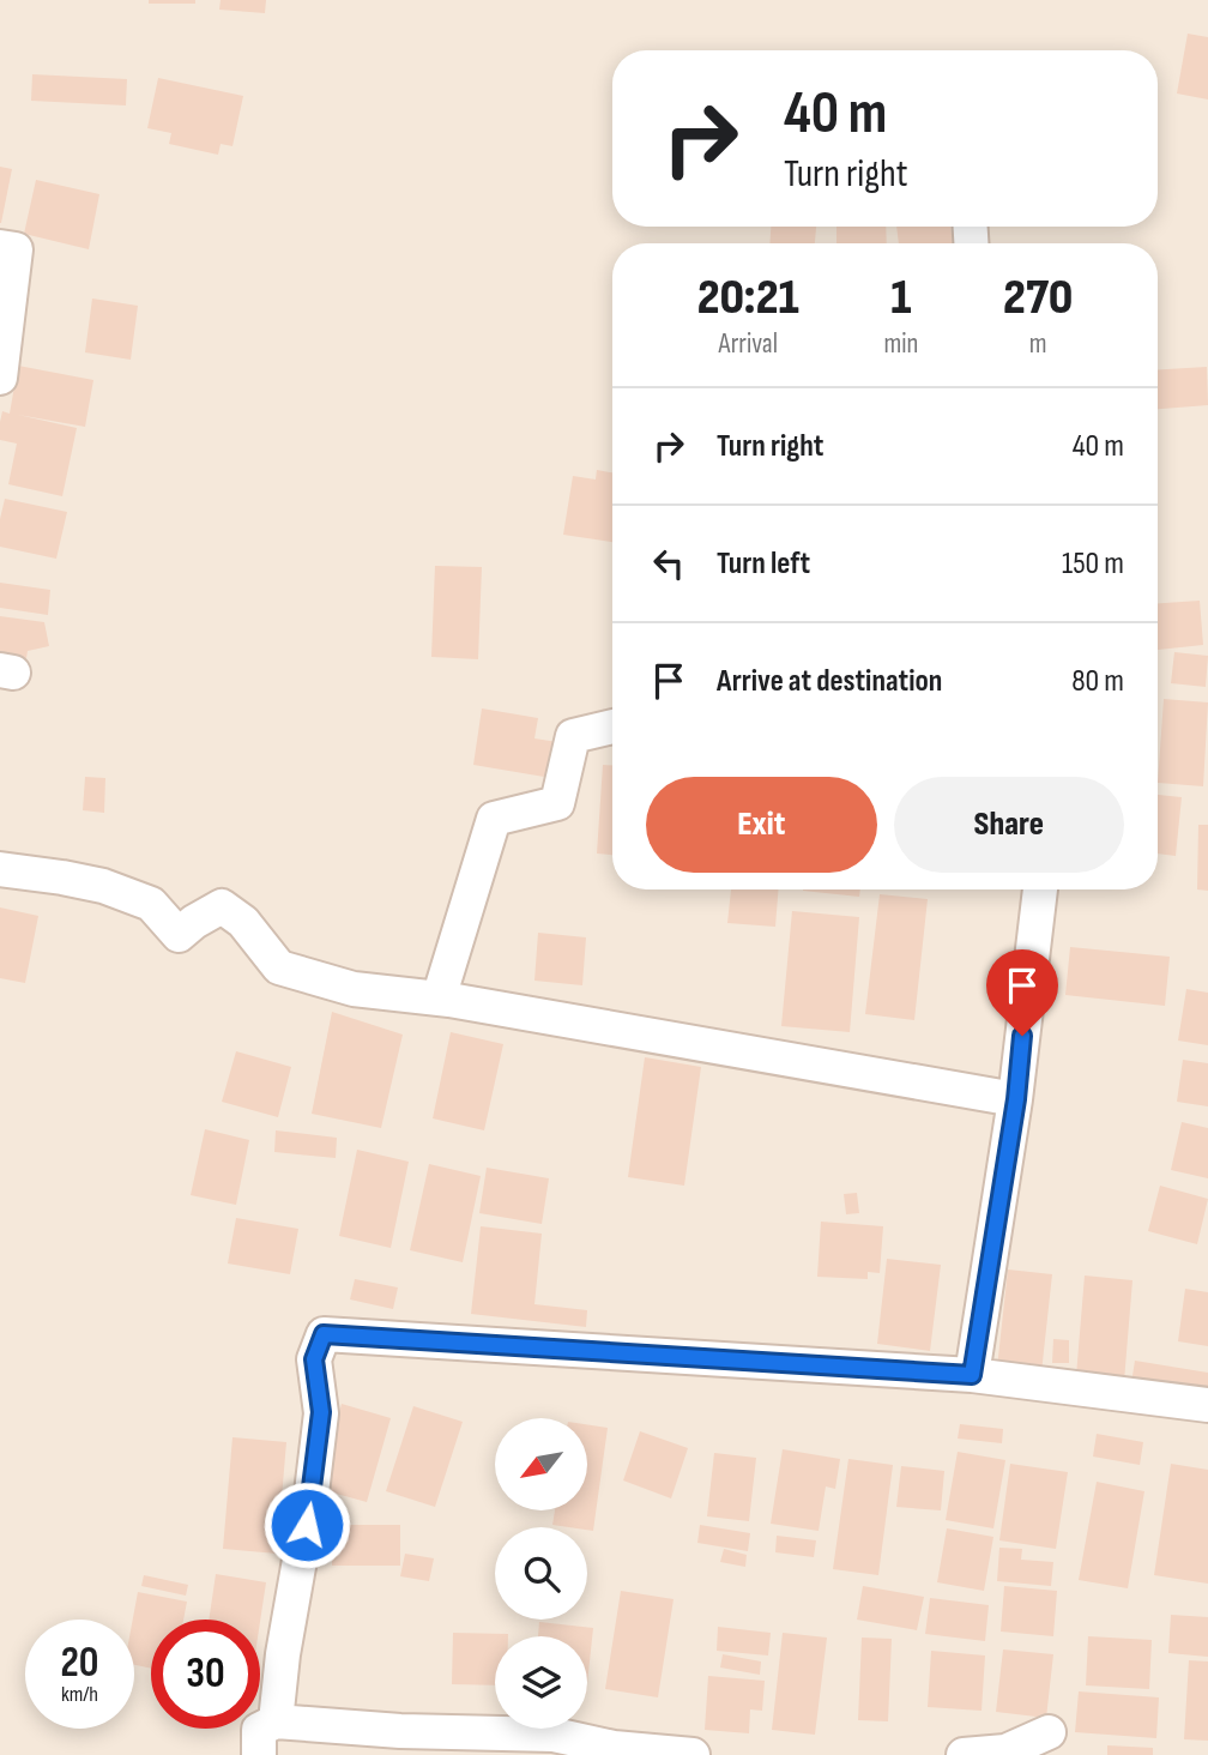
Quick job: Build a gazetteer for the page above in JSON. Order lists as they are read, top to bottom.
{
  "north": "bottom left",
  "page": {
    "turn": ["40 m", "Turn right"],
    "eta": [
      "20:21",
      "Arrival",
      "1",
      "min",
      "270",
      "m"
    ],
    "list": [
      {
        "name": "Turn right",
        "value": "40 m"
      },
      {
        "name": "Turn left",
        "value": "150 m"
      },
      {
        "name": "Arrive at destination",
        "value": "80 m"
      }
    ],
    "buttons": ["Exit", "Share"],
    "speed": "20 km/h",
    "limit": "30"
  }
}
